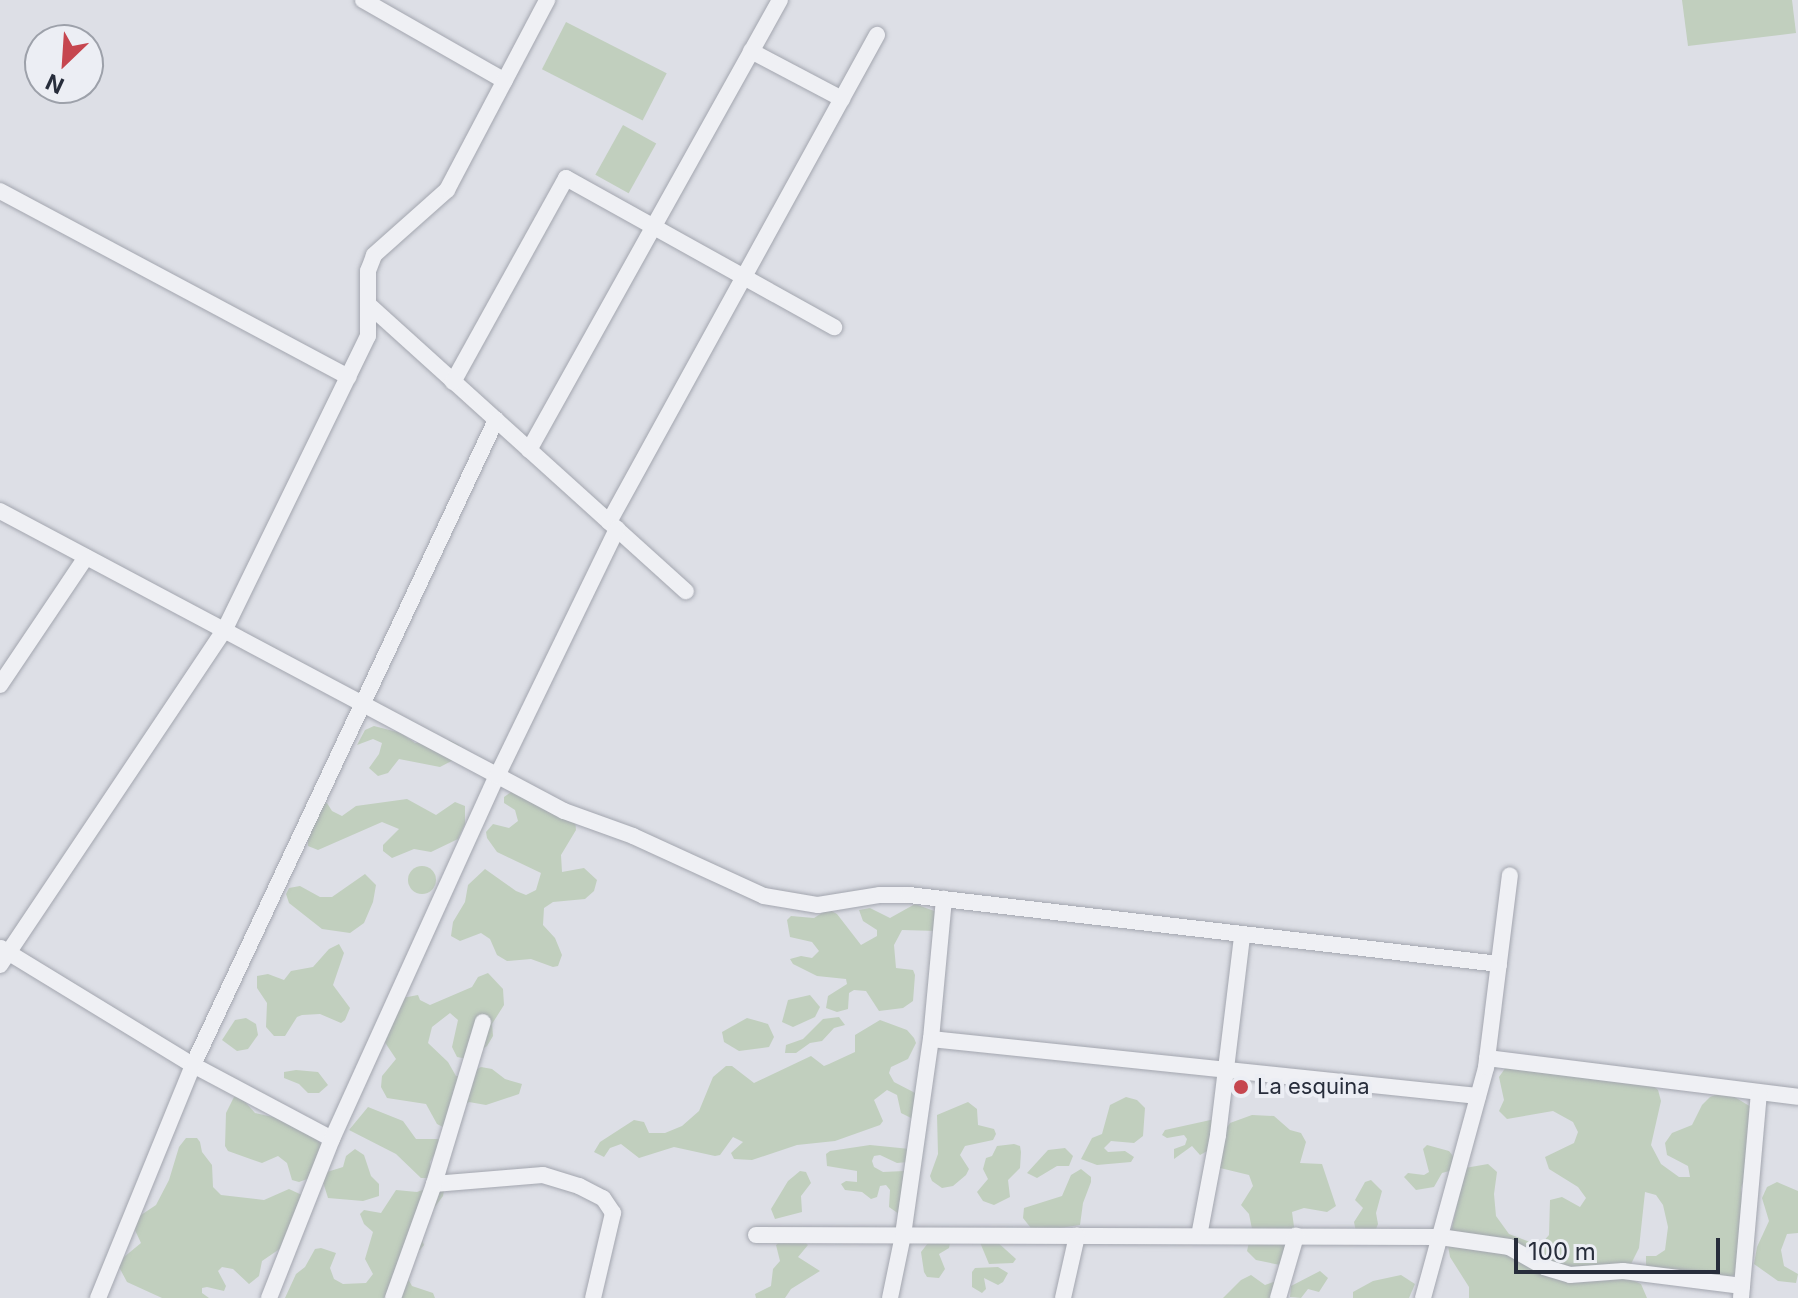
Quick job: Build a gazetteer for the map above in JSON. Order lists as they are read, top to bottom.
{
  "places": ["La esquina"],
  "scale_bar": "100 m",
  "north": "bottom left"
}
